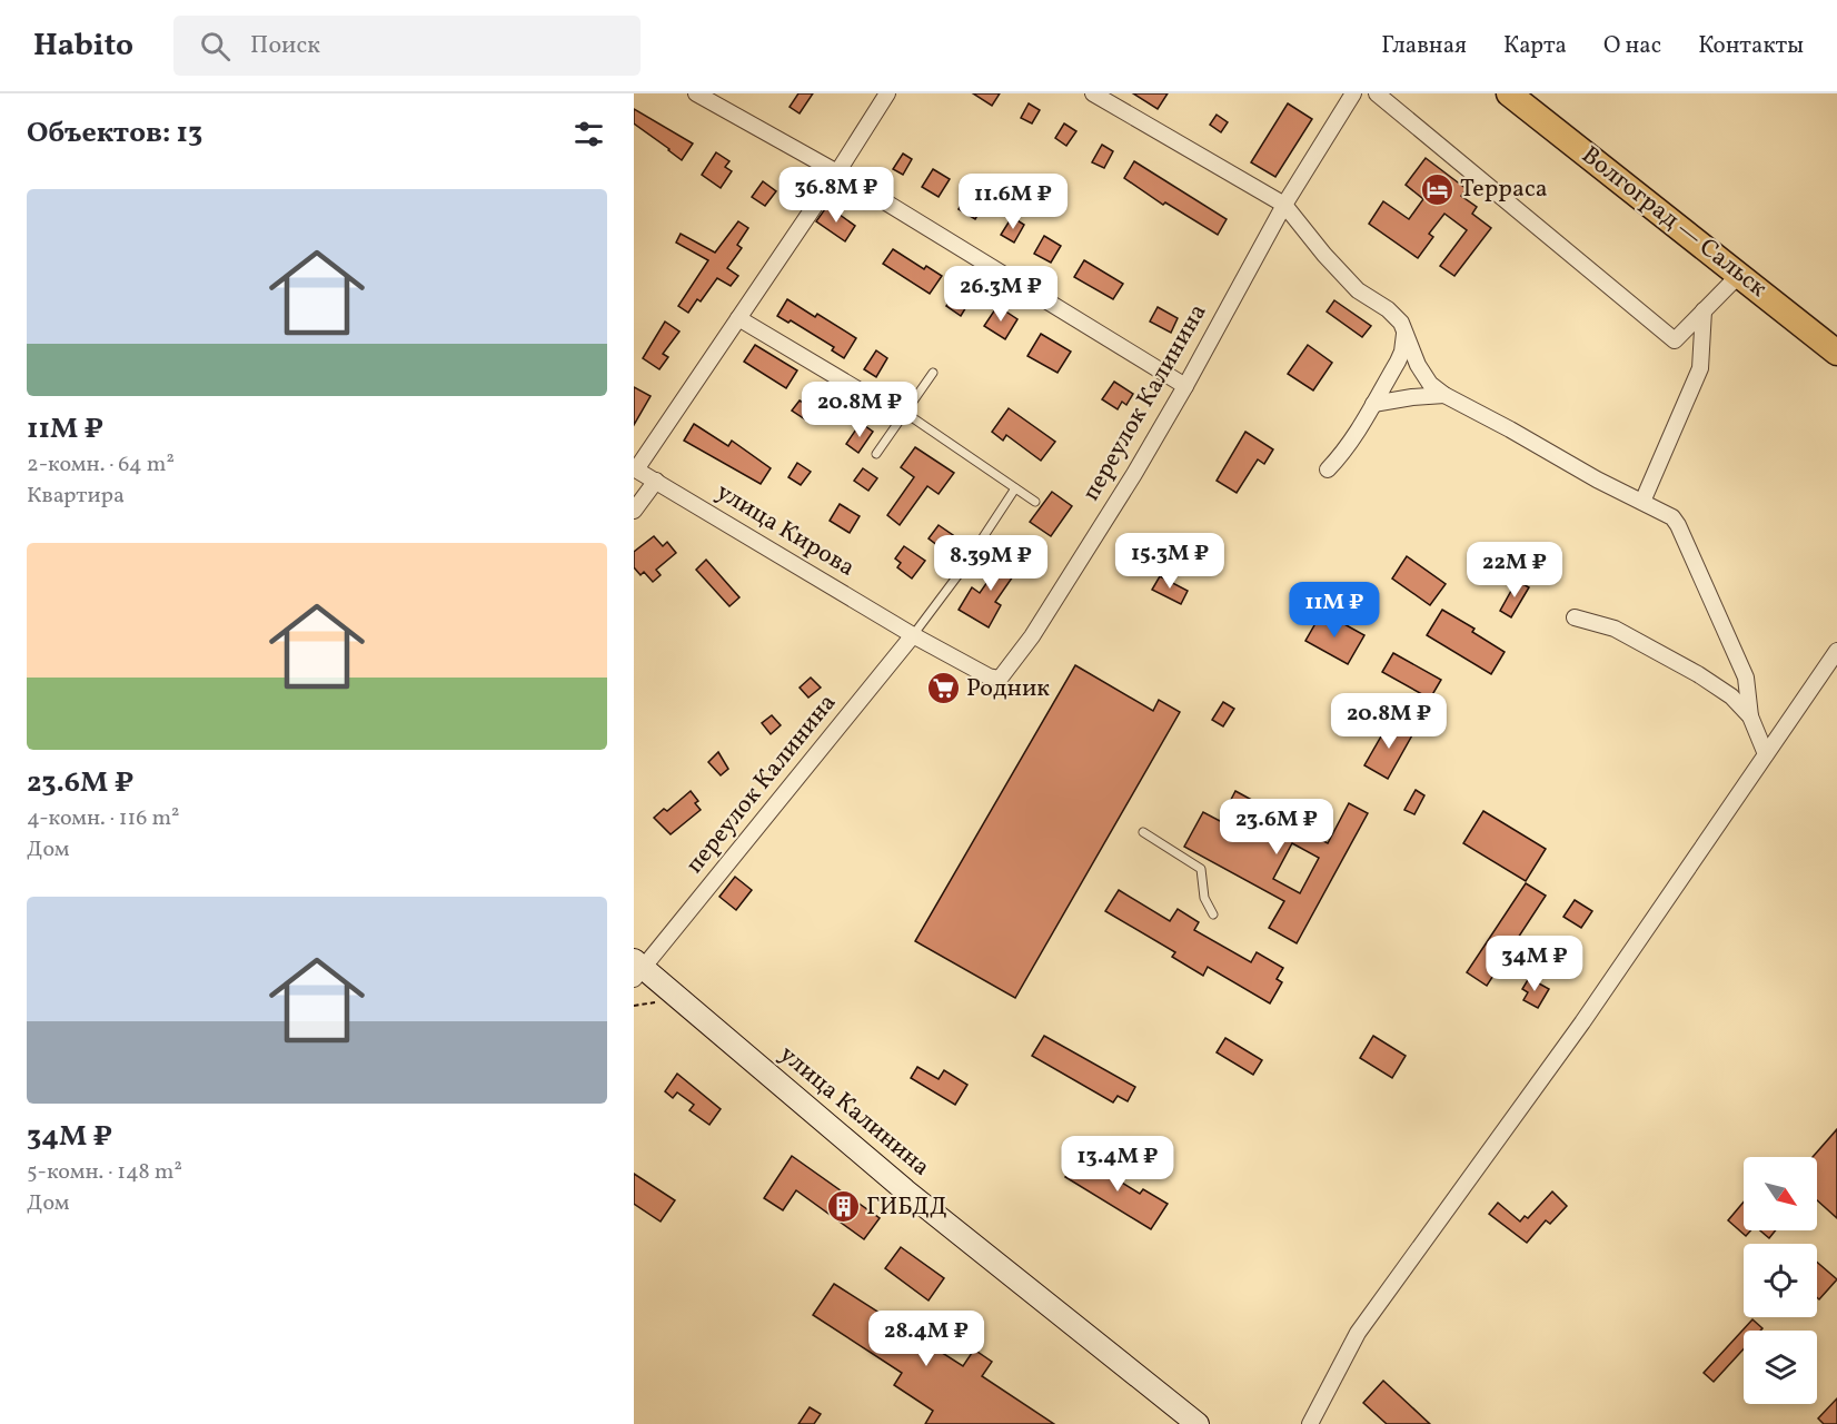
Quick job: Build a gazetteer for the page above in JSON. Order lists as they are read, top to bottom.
{
  "streets": {
    "main road": ["Волгоград — Сальск"],
    "street": ["переулок Калинина", "улица Кирова", "улица Калинина"]
  },
  "crossings": [
    ["переулок Калинина", "улица Кирова"],
    ["переулок Калинина", "улица Калинина"]
  ],
  "places": {
    "hotel": ["Терраса"],
    "supermarket": ["Родник"],
    "building": ["ГИБДД"]
  },
  "north": "bottom right",
  "page": {
    "header": "Habito",
    "search": "Поиск",
    "nav": [
      "Главная",
      "Карта",
      "О нас",
      "Контакты"
    ],
    "heading": "Объектов: 13",
    "price": [
      "36.8M ₽",
      "11.6M ₽",
      "26.3M ₽",
      "20.8M ₽",
      "15.3M ₽",
      "8.39M ₽",
      "22M ₽",
      "11M ₽",
      "20.8M ₽",
      "23.6M ₽",
      "34M ₽",
      "13.4M ₽",
      "28.4M ₽"
    ],
    "list": [
      {
        "name": "11M ₽",
        "note": "2-комн. · 64 m² · Квартира"
      },
      {
        "name": "23.6M ₽",
        "note": "4-комн. · 116 m² · Дом"
      },
      {
        "name": "34M ₽",
        "note": "5-комн. · 148 m² · Дом"
      }
    ]
  }
}
